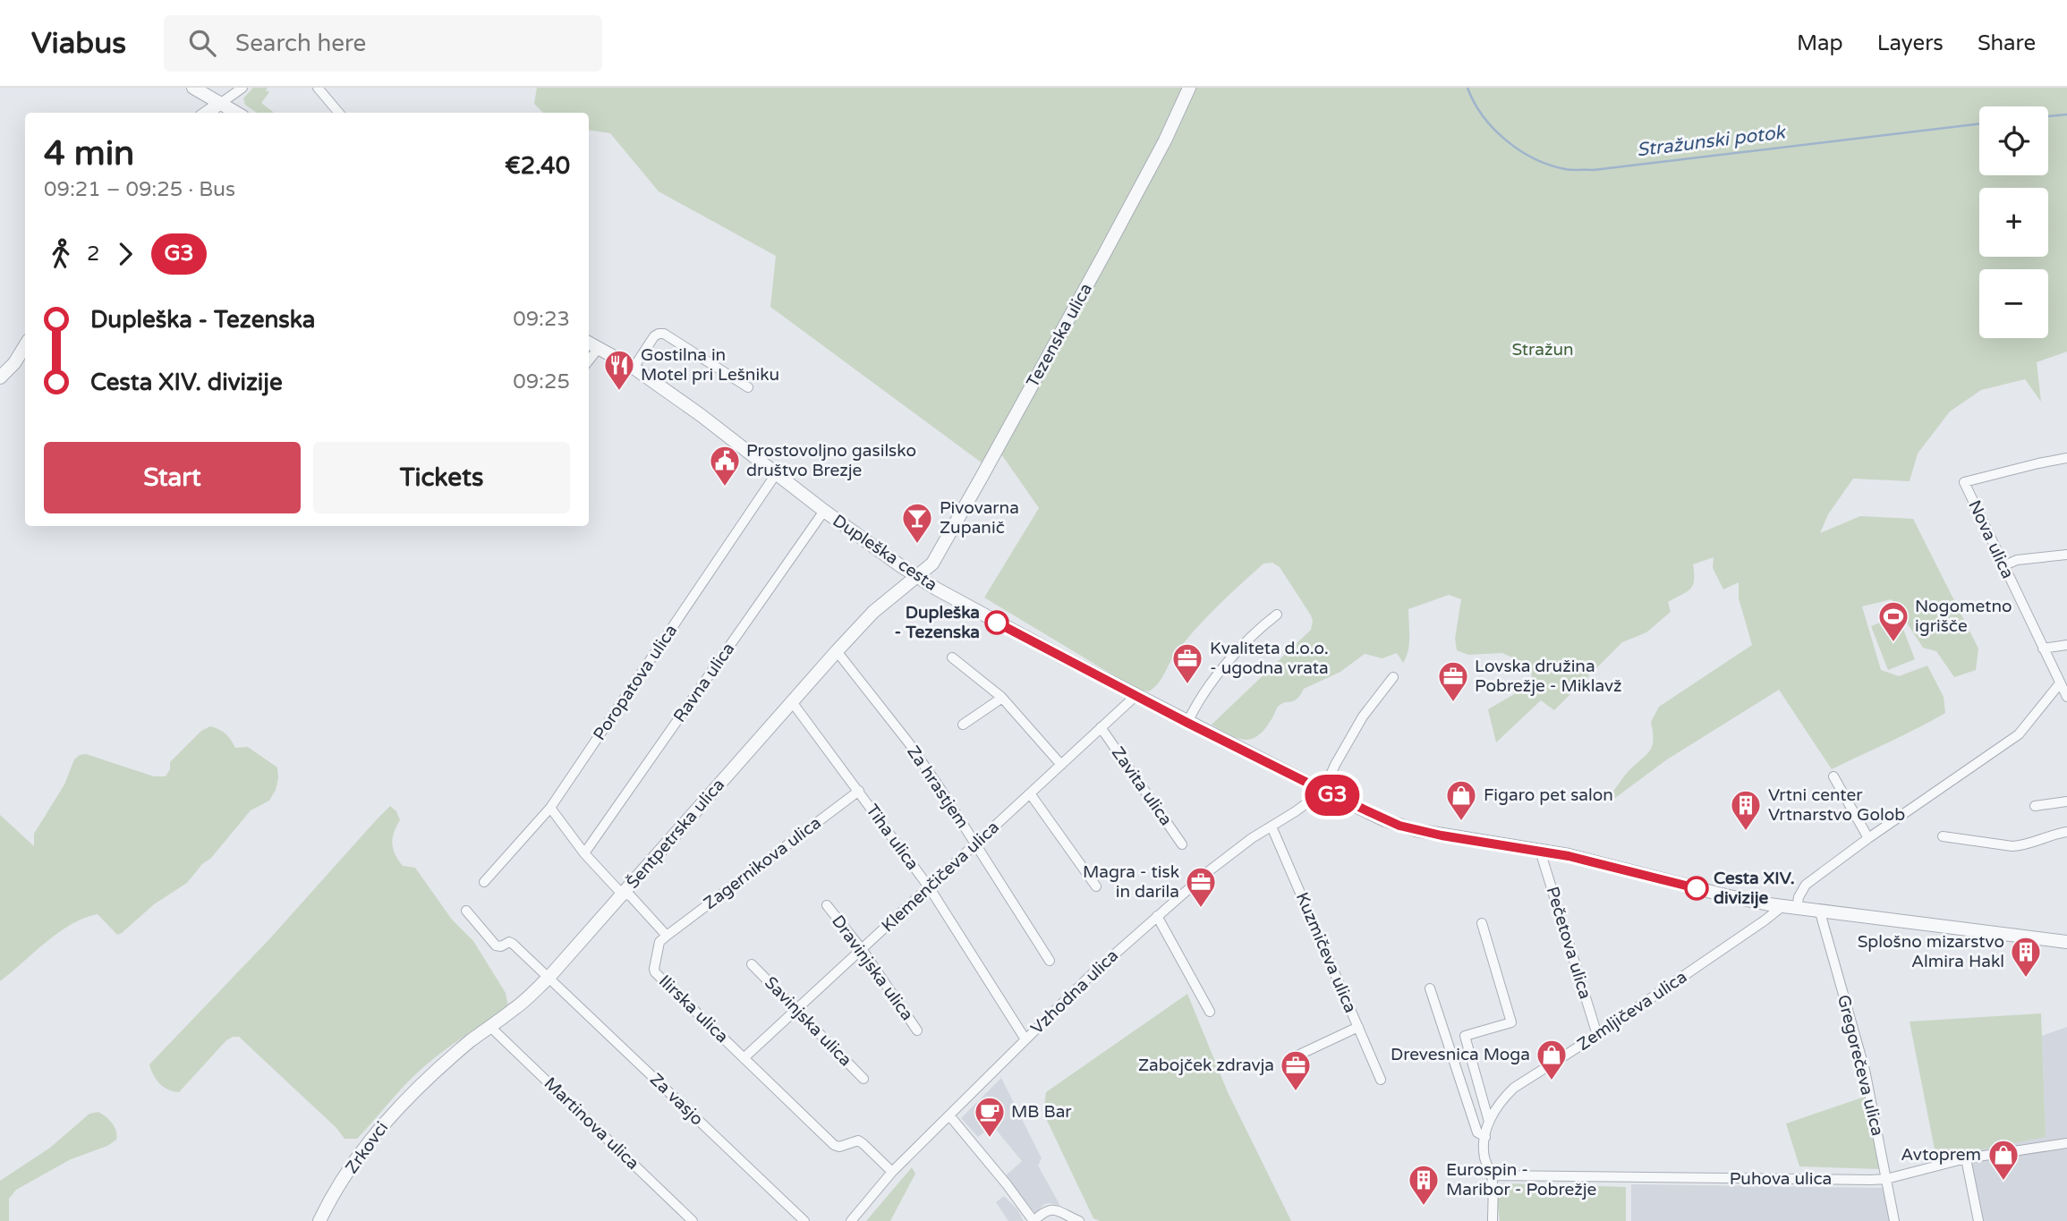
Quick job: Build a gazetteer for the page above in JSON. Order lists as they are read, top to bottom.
{
  "streets": {
    "street": [
      "Tezenska ulica",
      "Nova ulica",
      "Dupleška cesta",
      "Poropatova ulica",
      "Ravna ulica",
      "Zavita ulica",
      "Za hrastjem",
      "Šentpetrska ulica",
      "Tiha ulica",
      "Zagernikova ulica",
      "Klemenčičeva ulica",
      "Pečetova ulica",
      "Kuzmičeva ulica",
      "Dravinjska ulica",
      "Vzhodna ulica",
      "Ilirska ulica",
      "Zemljičeva ulica",
      "Savinjska ulica",
      "Gregorečeva ulica",
      "Za vasjo",
      "Martinova ulica",
      "Zrkovci",
      "Puhova ulica"
    ]
  },
  "crossings": [
    ["Tezenska ulica", "Dupleška cesta"],
    ["Tezenska ulica", "Šentpetrska ulica"],
    ["Dupleška cesta", "Poropatova ulica"],
    ["Dupleška cesta", "Ravna ulica"],
    ["Dupleška cesta", "Šentpetrska ulica"],
    ["Dupleška cesta", "Klemenčičeva ulica"],
    ["Dupleška cesta", "Vzhodna ulica"],
    ["Zavita ulica", "Klemenčičeva ulica"],
    ["Za hrastjem", "Šentpetrska ulica"],
    ["Za hrastjem", "Klemenčičeva ulica"],
    ["Šentpetrska ulica", "Tiha ulica"],
    ["Šentpetrska ulica", "Za vasjo"],
    ["Šentpetrska ulica", "Martinova ulica"],
    ["Šentpetrska ulica", "Zrkovci"],
    ["Tiha ulica", "Zagernikova ulica"],
    ["Tiha ulica", "Klemenčičeva ulica"],
    ["Tiha ulica", "Vzhodna ulica"],
    ["Zagernikova ulica", "Ilirska ulica"],
    ["Klemenčičeva ulica", "Dravinjska ulica"],
    ["Klemenčičeva ulica", "Ilirska ulica"],
    ["Klemenčičeva ulica", "Savinjska ulica"],
    ["Pečetova ulica", "Zemljičeva ulica"],
    ["Kuzmičeva ulica", "Vzhodna ulica"],
    ["Vzhodna ulica", "Ilirska ulica"],
    ["Zemljičeva ulica", "Puhova ulica"],
    ["Gregorečeva ulica", "Puhova ulica"]
  ],
  "water": ["Stražunski potok"],
  "parks": ["Stražun"],
  "places": {
    "restaurant": ["Gostilna in Motel pri Lešniku"],
    "public building": ["Prostovoljno gasilsko društvo Brezje"],
    "bar": ["Pivovarna Zupanič"],
    "other": ["Dupleška - Tezenska", "Cesta XIV. divizije"],
    "sports": ["Nogometno igrišče"],
    "office": [
      "Kvaliteta d.o.o. - ugodna vrata",
      "Lovska družina Pobrežje - Miklavž",
      "Magra - tisk in darila",
      "Zabojček zdravja"
    ],
    "shop": ["Figaro pet salon", "Drevesnica Moga", "Avtoprem"],
    "building": ["Vrtni center Vrtnarstvo Golob", "Splošno mizarstvo Almira Hakl", "Eurospin - Maribor - Pobrežje"],
    "cafe": ["MB Bar"]
  },
  "lines": ["bus line G3"],
  "page": {
    "header": "Viabus",
    "search": "Search here",
    "nav": ["Map", "Layers", "Share"],
    "on_map": "G3",
    "map_buttons": ["+", "−"],
    "heading": ["4 min", "09:21 – 09:25 · Bus", "€2.40"],
    "legs": ["2", "G3"],
    "list": [
      {
        "name": "Dupleška - Tezenska",
        "value": "09:23"
      },
      {
        "name": "Cesta XIV. divizije",
        "value": "09:25"
      }
    ],
    "buttons": ["Start", "Tickets"]
  }
}
